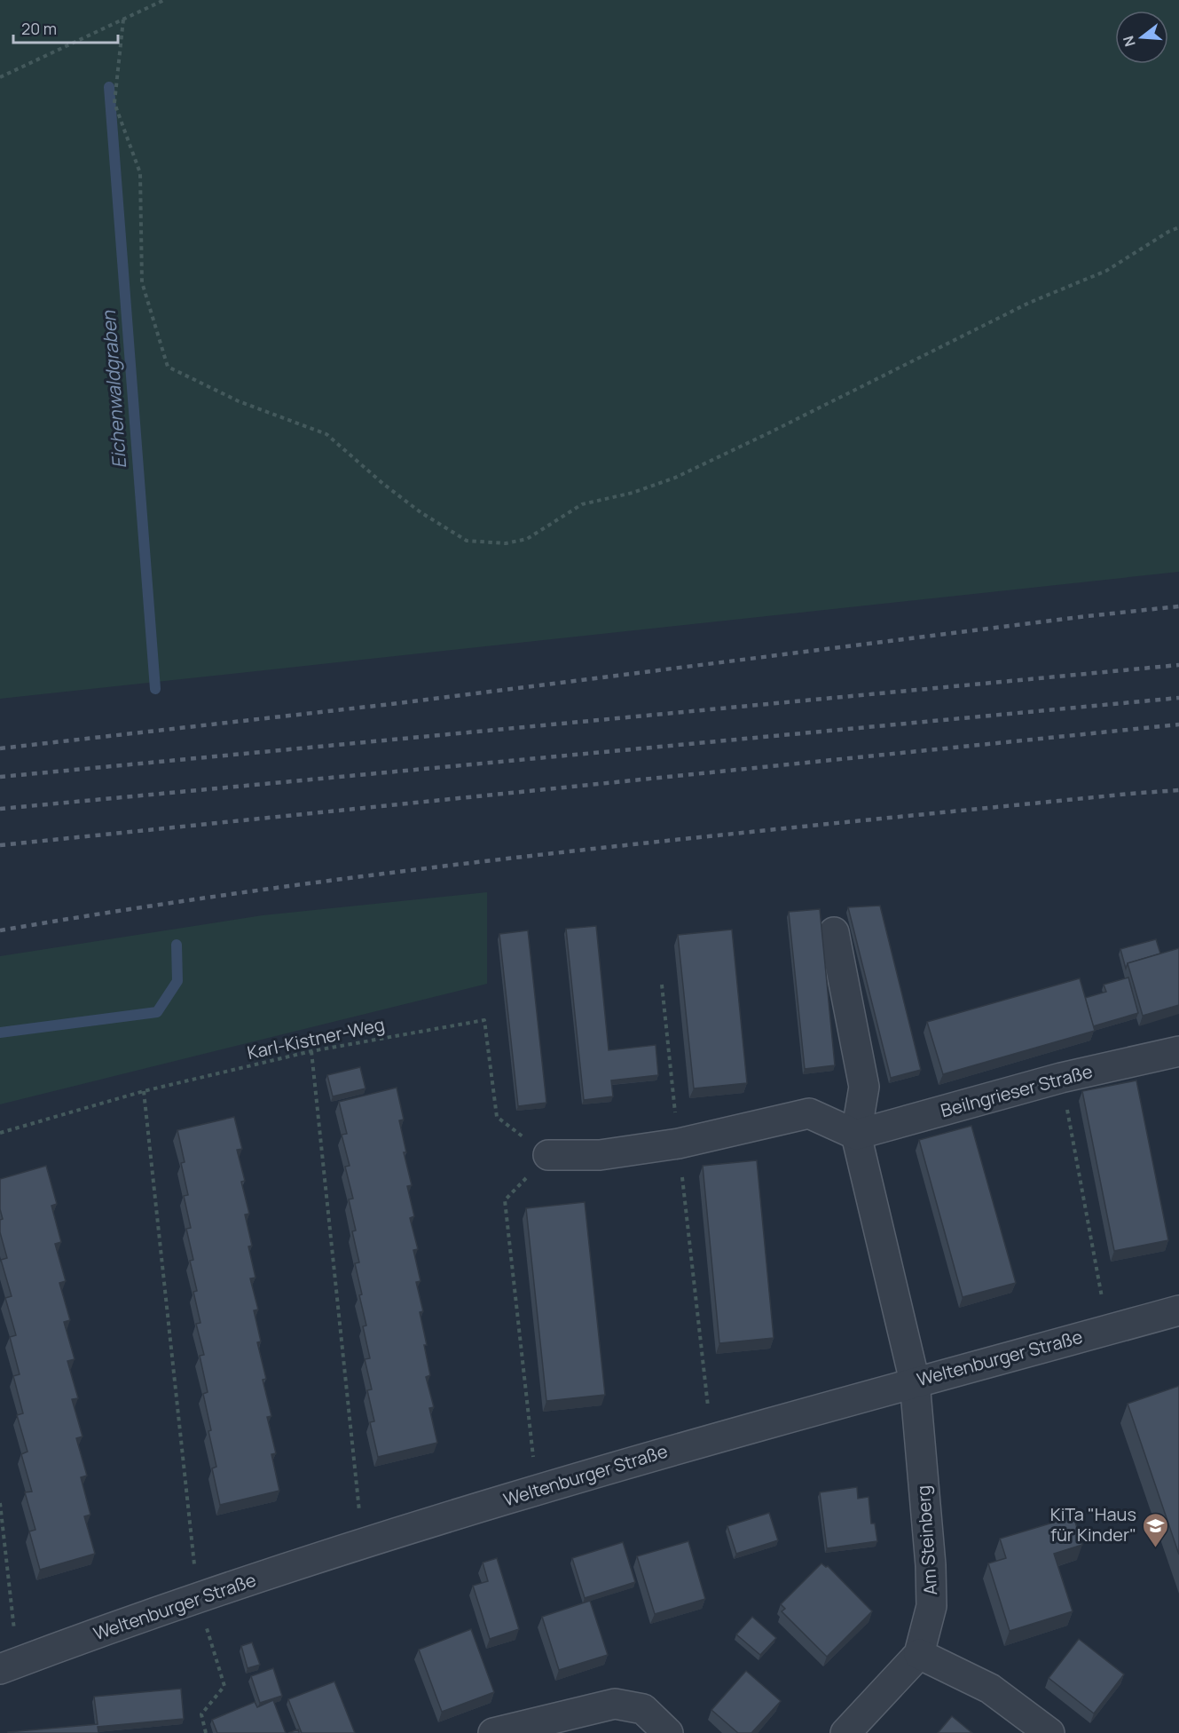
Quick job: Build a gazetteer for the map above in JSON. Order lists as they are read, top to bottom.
{
  "streets": {
    "street": ["Beilngrieser Straße", "Weltenburger Straße", "Am Steinberg"],
    "path": ["Karl-Kistner-Weg"]
  },
  "crossings": [
    ["Weltenburger Straße", "Am Steinberg"]
  ],
  "water": ["Eichenwaldgraben"],
  "places": {
    "school or university": ["KiTa \"Haus für Kinder\""]
  },
  "scale_bar": "20 m",
  "north": "left"
}
